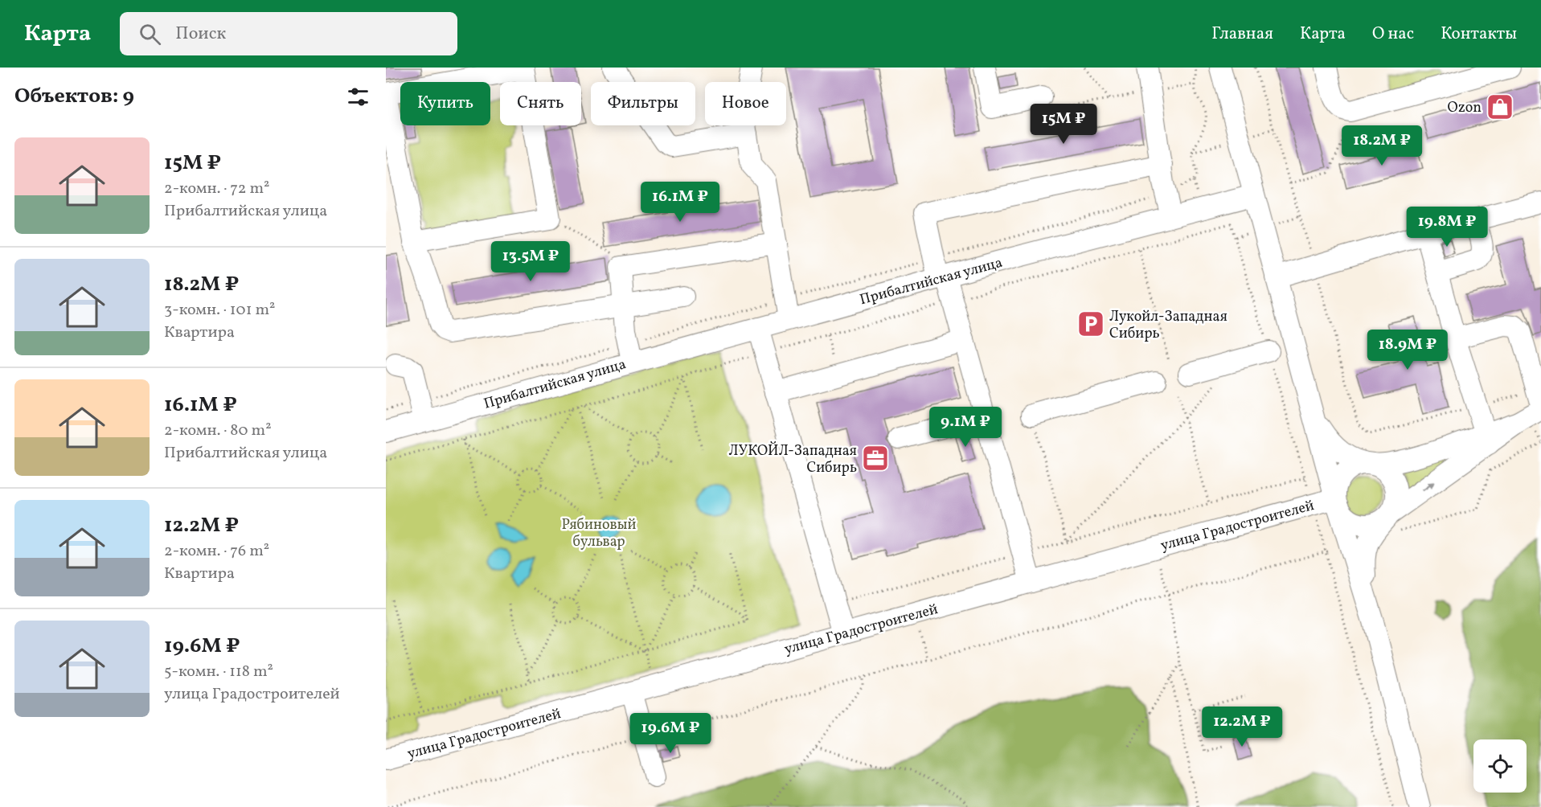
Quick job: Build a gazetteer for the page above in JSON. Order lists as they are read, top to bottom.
{
  "streets": {
    "street": ["Прибалтийская улица", "улица Градостроителей"]
  },
  "parks": ["Рябиновый бульвар"],
  "places": {
    "shop": ["Ozon"],
    "parking": ["Лукойл-Западная Сибирь"],
    "office": ["ЛУКОЙЛ-Западная Сибирь"]
  },
  "page": {
    "header": "Карта",
    "search": "Поиск",
    "nav": [
      "Главная",
      "Карта",
      "О нас",
      "Контакты"
    ],
    "heading": "Объектов: 9",
    "chip": [
      "Купить",
      "Снять",
      "Фильтры",
      "Новое"
    ],
    "price": [
      "15M ₽",
      "18.2M ₽",
      "16.1M ₽",
      "19.8M ₽",
      "13.5M ₽",
      "18.9M ₽",
      "9.1M ₽",
      "12.2M ₽",
      "19.6M ₽"
    ],
    "list": [
      {
        "name": "15M ₽",
        "note": "2-комн. · 72 m² · Прибалтийская улица"
      },
      {
        "name": "18.2M ₽",
        "note": "3-комн. · 101 m² · Квартира"
      },
      {
        "name": "16.1M ₽",
        "note": "2-комн. · 80 m² · Прибалтийская улица"
      },
      {
        "name": "12.2M ₽",
        "note": "2-комн. · 76 m² · Квартира"
      },
      {
        "name": "19.6M ₽",
        "note": "5-комн. · 118 m² · улица Градостроителей"
      }
    ]
  }
}
